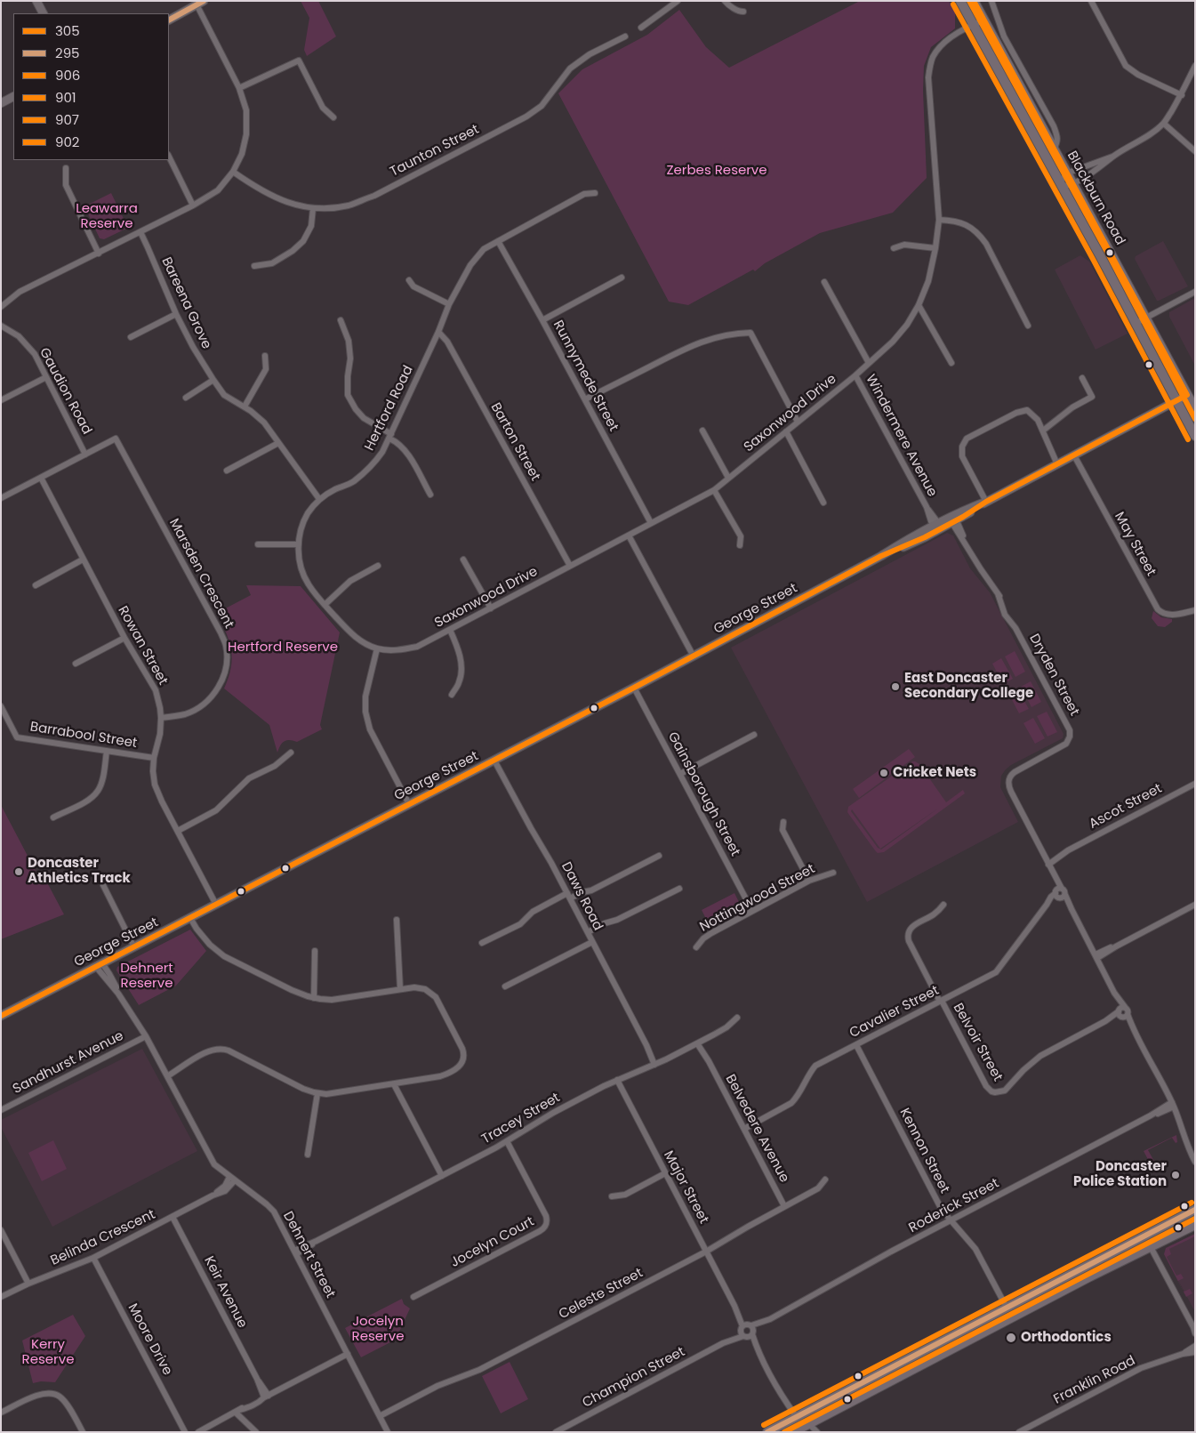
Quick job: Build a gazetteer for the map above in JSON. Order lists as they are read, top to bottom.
{
  "streets": {
    "main road": ["Blackburn Road", "George Street"],
    "street": [
      "Taunton Street",
      "Bareena Grove",
      "Runnymede Street",
      "Gaudion Road",
      "Hertford Road",
      "Saxonwood Drive",
      "Windermere Avenue",
      "Barton Street",
      "May Street",
      "Marsden Crescent",
      "Rowan Street",
      "Dryden Street",
      "Barrabool Street",
      "Gainsborough Street",
      "Ascot Street",
      "Daws Road",
      "Nottingwood Street",
      "Cavalier Street",
      "Belvoir Street",
      "Sandhurst Avenue",
      "Tracey Street",
      "Belvedere Avenue",
      "Kennon Street",
      "Major Street",
      "Roderick Street",
      "Belinda Crescent",
      "Jocelyn Court",
      "Dehnert Street",
      "Keir Avenue",
      "Celeste Street",
      "Moore Drive",
      "Champion Street",
      "Franklin Road"
    ]
  },
  "crossings": [
    ["Blackburn Road", "Saxonwood Drive"],
    ["Blackburn Road", "George Street"],
    ["Bareena Grove", "Hertford Road"],
    ["Runnymede Street", "Hertford Road"],
    ["Runnymede Street", "Saxonwood Drive"],
    ["Gaudion Road", "Marsden Crescent"],
    ["Hertford Road", "Saxonwood Drive"],
    ["Hertford Road", "Barton Street"],
    ["Saxonwood Drive", "Windermere Avenue"],
    ["Saxonwood Drive", "Barton Street"],
    ["Windermere Avenue", "George Street"],
    ["May Street", "George Street"],
    ["Marsden Crescent", "Rowan Street"],
    ["George Street", "Rowan Street"],
    ["George Street", "Dryden Street"],
    ["George Street", "Gainsborough Street"],
    ["George Street", "Daws Road"],
    ["George Street", "Dehnert Street"],
    ["Rowan Street", "Barrabool Street"],
    ["Dryden Street", "Ascot Street"],
    ["Dryden Street", "Cavalier Street"],
    ["Dryden Street", "Belvoir Street"],
    ["Dryden Street", "Roderick Street"],
    ["Gainsborough Street", "Nottingwood Street"],
    ["Daws Road", "Tracey Street"],
    ["Cavalier Street", "Belvoir Street"],
    ["Cavalier Street", "Belvedere Avenue"],
    ["Cavalier Street", "Kennon Street"],
    ["Sandhurst Avenue", "Dehnert Street"],
    ["Tracey Street", "Belvedere Avenue"],
    ["Tracey Street", "Major Street"],
    ["Tracey Street", "Jocelyn Court"],
    ["Tracey Street", "Dehnert Street"],
    ["Belvedere Avenue", "Celeste Street"],
    ["Kennon Street", "Roderick Street"],
    ["Major Street", "Roderick Street"],
    ["Major Street", "Celeste Street"],
    ["Major Street", "Champion Street"],
    ["Roderick Street", "Champion Street"],
    ["Belinda Crescent", "Dehnert Street"],
    ["Belinda Crescent", "Keir Avenue"],
    ["Belinda Crescent", "Moore Drive"],
    ["Dehnert Street", "Celeste Street"]
  ],
  "parks": [
    "Zerbes Reserve",
    "Leawarra Reserve",
    "Hertford Reserve",
    "Dehnert Reserve",
    "Jocelyn Reserve",
    "Kerry Reserve"
  ],
  "places": [
    "East Doncaster Secondary College",
    "Cricket Nets",
    "Doncaster Athletics Track",
    "Doncaster Police Station",
    "Orthodontics"
  ],
  "lines": [
    "transit line 305",
    "transit line 295",
    "transit line 901",
    "transit line 906",
    "transit line 902",
    "transit line 907"
  ],
  "legend": [
    "305",
    "295",
    "906",
    "901",
    "907",
    "902"
  ]
}
